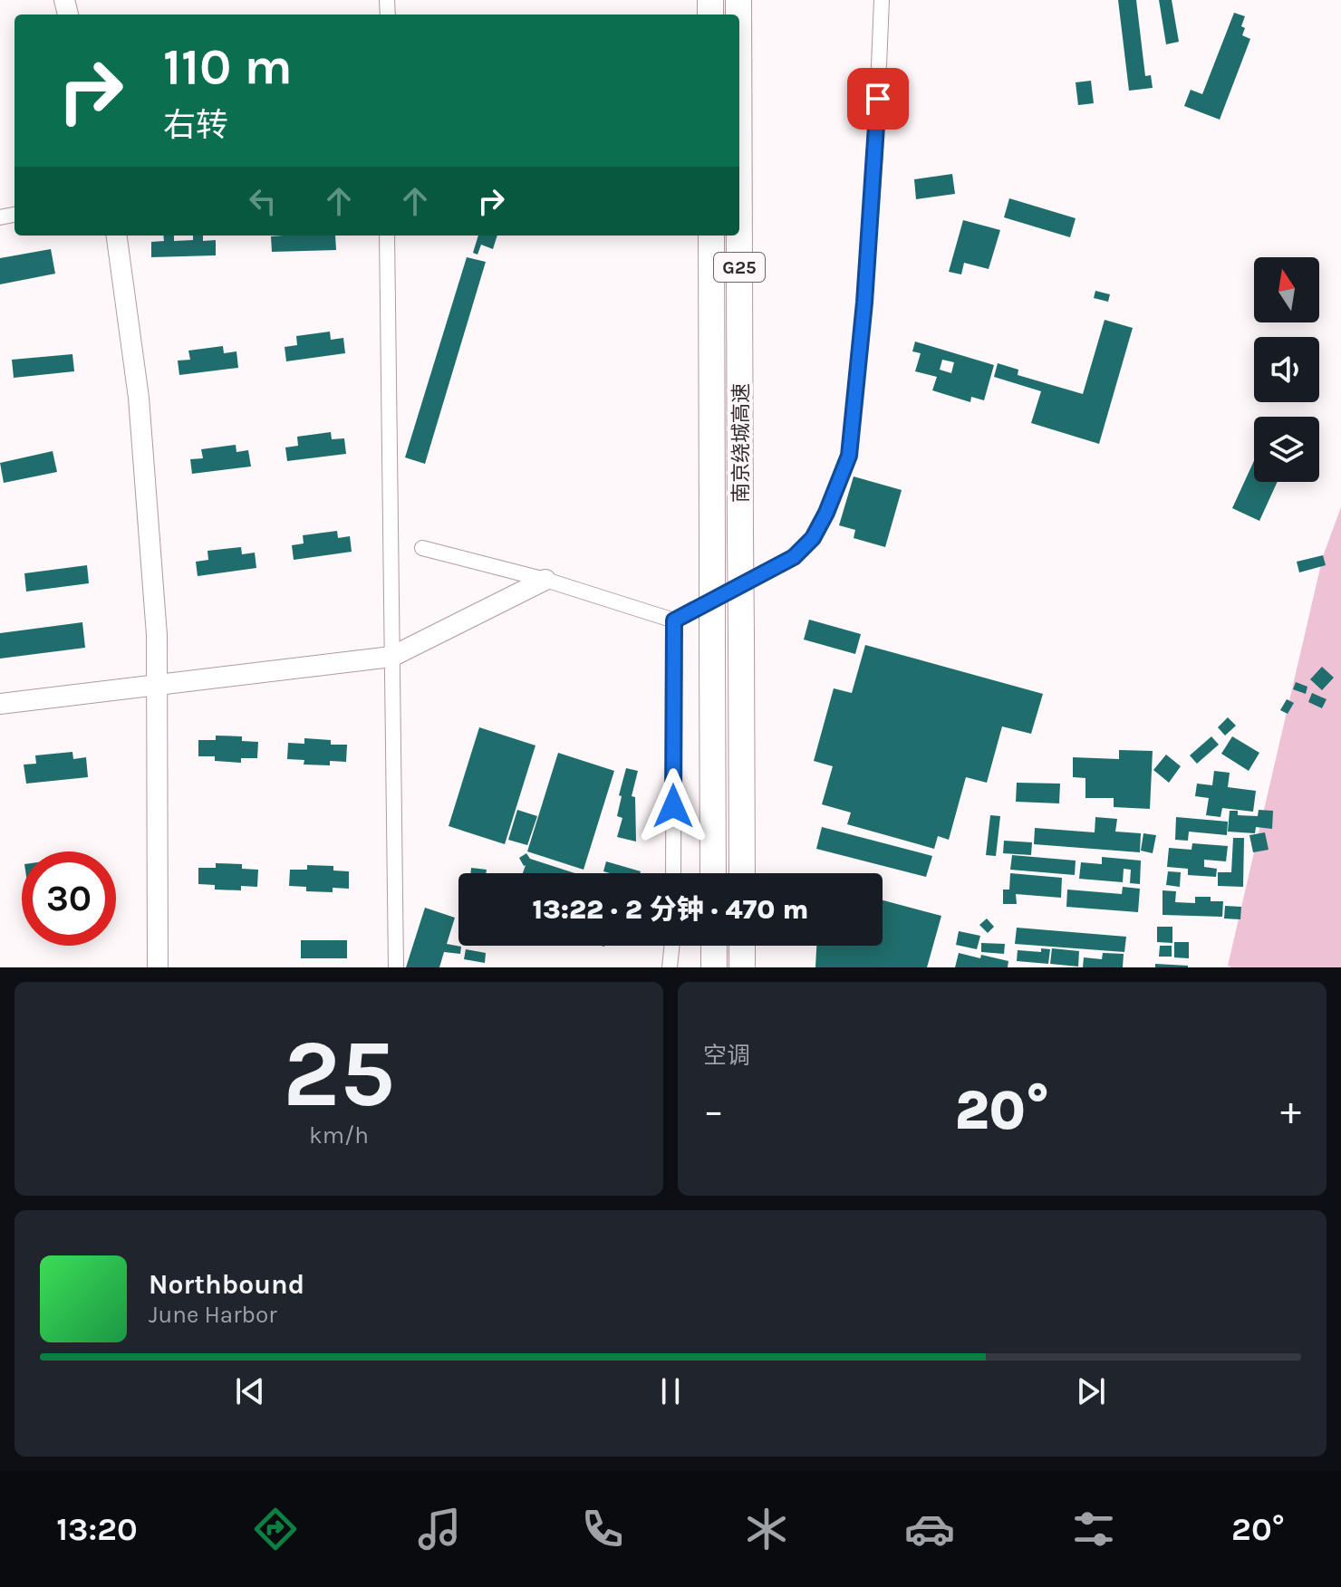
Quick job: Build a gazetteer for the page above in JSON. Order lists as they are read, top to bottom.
{
  "streets": {
    "highway": ["G25", "南京绕城高速"]
  },
  "north": "top",
  "page": {
    "turn": ["110 m", "右转"],
    "limit": "30",
    "trip": "13:22 · 2 分钟 · 470 m",
    "tile": [
      ["25", "km/h"],
      "空调"
    ],
    "heat": ["−", "20°", "+"],
    "song": ["Northbound", "June Harbor"],
    "tabs": ["13:20", "20°"]
  }
}
